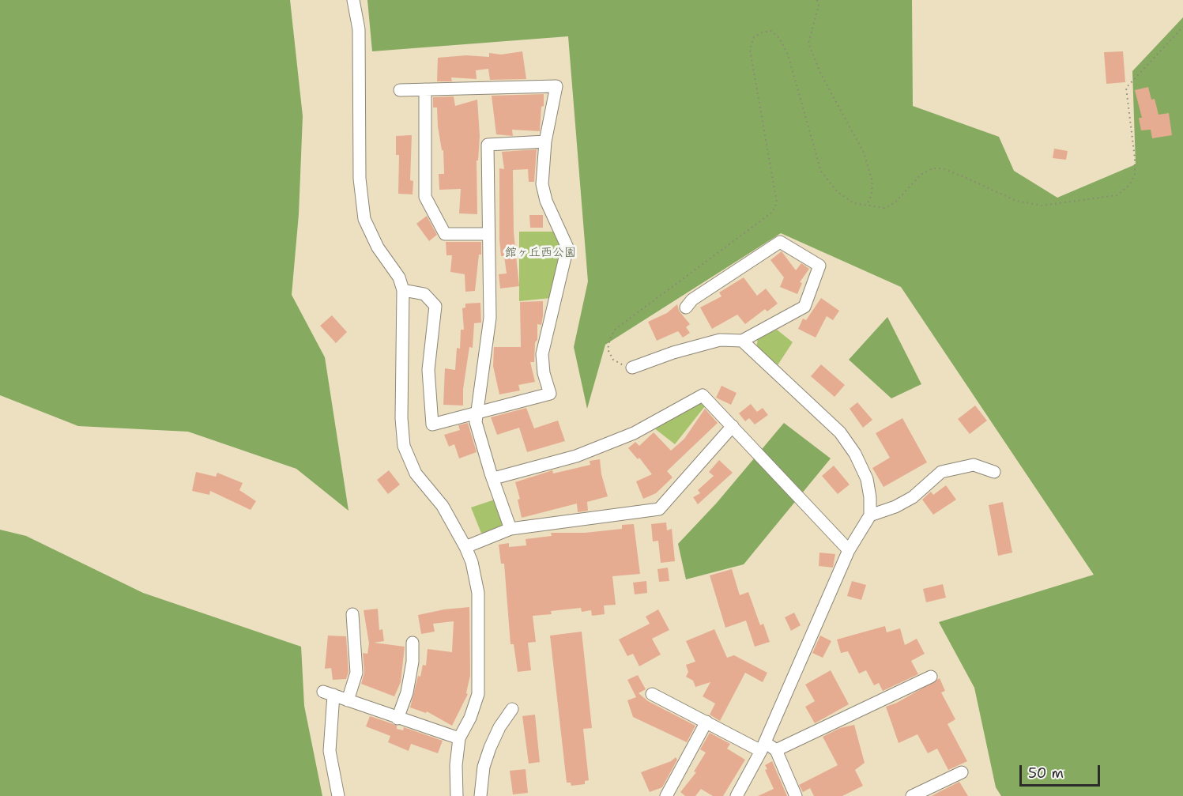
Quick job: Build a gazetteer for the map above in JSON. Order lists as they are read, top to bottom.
{
  "parks": ["館ヶ丘西公園"],
  "scale_bar": "50 m"
}
